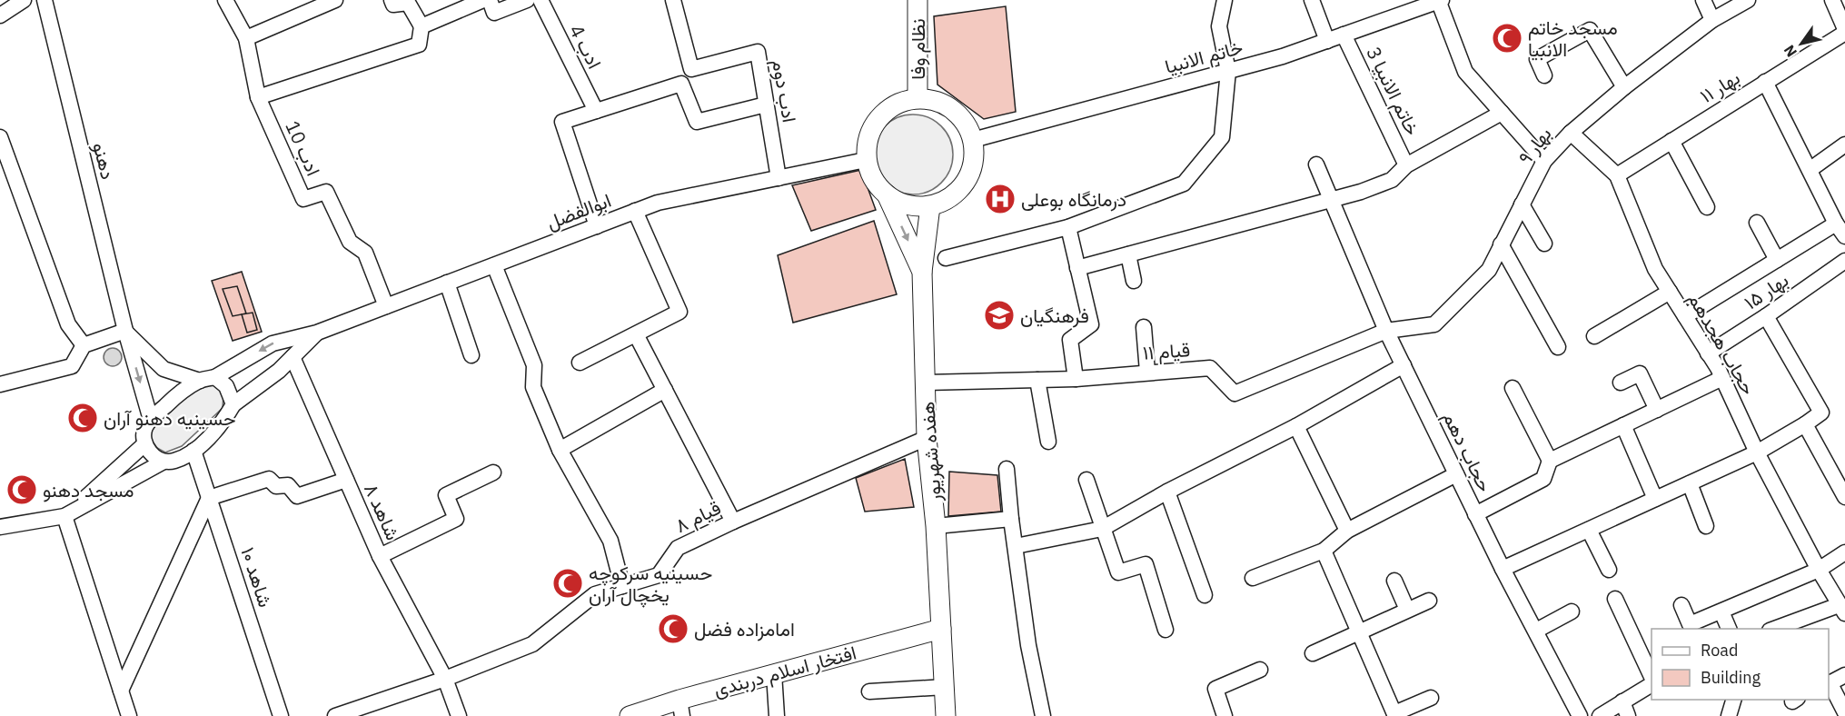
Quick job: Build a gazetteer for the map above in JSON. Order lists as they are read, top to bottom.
{
  "streets": {
    "main road": ["نظام وفا", "هفده شهریور", "افتخار اسلام دربندی"],
    "street": [
      "ادب 4",
      "خاتم الانبیا",
      "بهار ۱۱",
      "ادب دوم",
      "خاتم الانبیا 3",
      "بهار ۹",
      "ادب 10",
      "دهنو",
      "ابوالفضل",
      "بهار ۱۵",
      "حجاب هجدهم",
      "قیام ۱۱",
      "حجاب دهم",
      "شاهد ۸",
      "قیام ۸",
      "شاهد ۱۰"
    ]
  },
  "crossings": [
    ["نظام وفا", "خاتم الانبیا"],
    ["نظام وفا", "ابوالفضل"],
    ["نظام وفا", "هفده شهریور"],
    ["خاتم الانبیا", "خاتم الانبیا 3"],
    ["خاتم الانبیا", "ابوالفضل"],
    ["خاتم الانبیا", "هفده شهریور"],
    ["بهار ۱۱", "حجاب هجدهم"],
    ["ادب دوم", "ابوالفضل"],
    ["بهار ۹", "حجاب هجدهم"],
    ["بهار ۹", "قیام ۱۱"],
    ["بهار ۹", "حجاب دهم"],
    ["ادب 10", "ابوالفضل"],
    ["ابوالفضل", "هفده شهریور"],
    ["بهار ۱۵", "حجاب هجدهم"],
    ["قیام ۱۱", "هفده شهریور"],
    ["قیام ۱۱", "حجاب دهم"],
    ["هفده شهریور", "قیام ۸"],
    ["هفده شهریور", "افتخار اسلام دربندی"],
    ["شاهد ۸", "قیام ۸"]
  ],
  "places": {
    "mosque": [
      "مسجد خاتم الانبیا",
      "حسینیه دهنو آران",
      "مسجد دهنو",
      "حسینیه سرکوچه یخچال آران",
      "امامزاده فضل"
    ],
    "hospital": ["درمانگاه بوعلی"],
    "school or university": ["فرهنگیان"]
  },
  "legend": ["Road", "Building"],
  "north": "bottom left"
}
